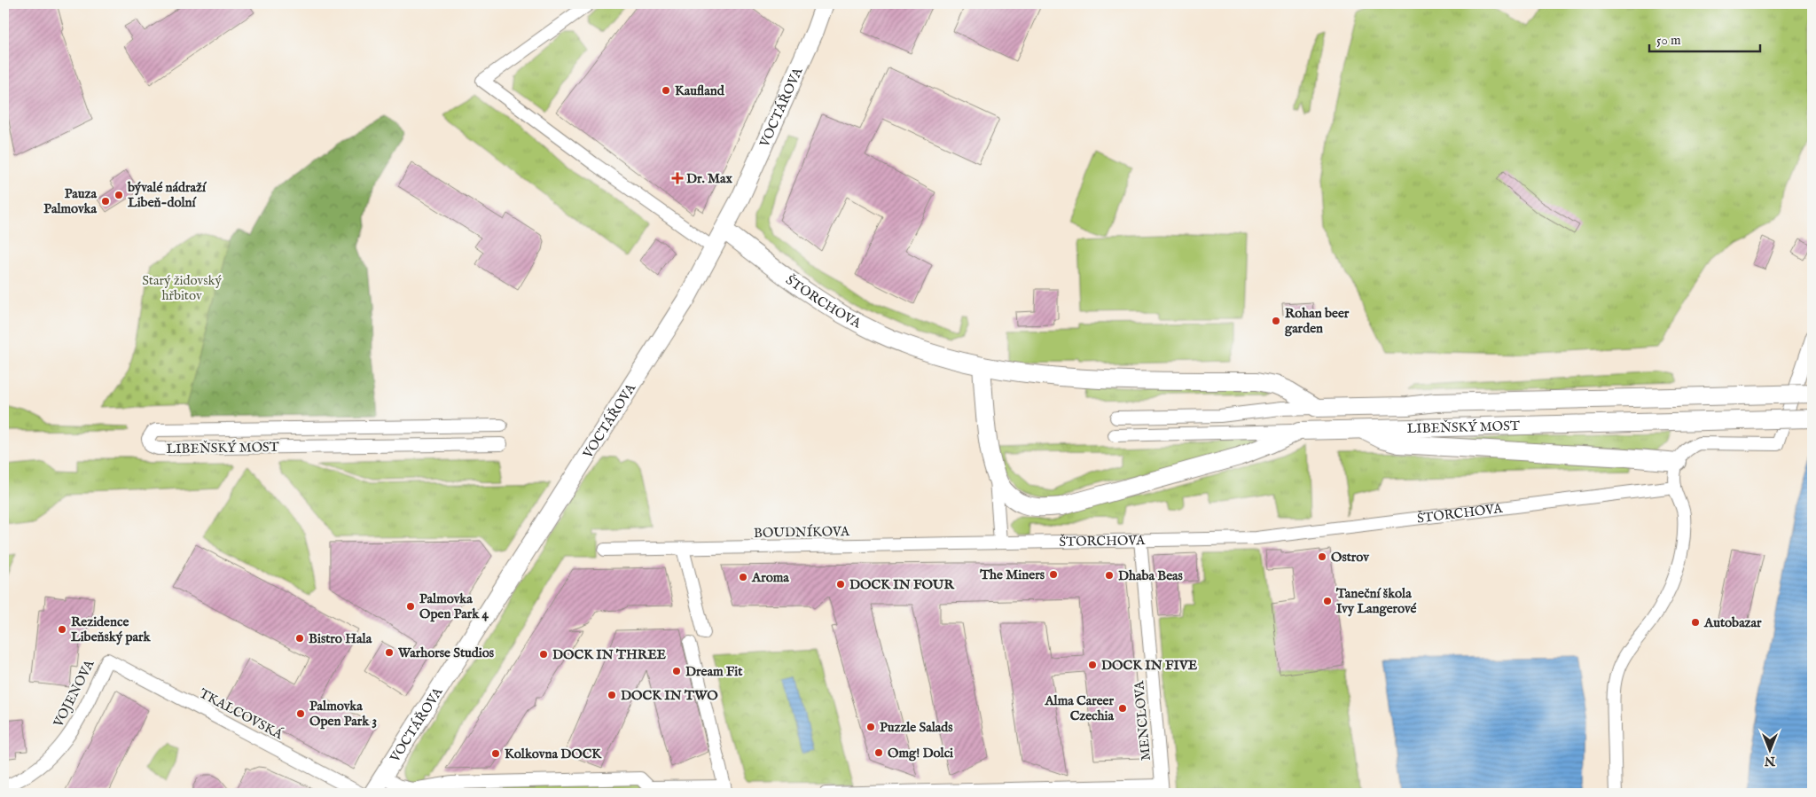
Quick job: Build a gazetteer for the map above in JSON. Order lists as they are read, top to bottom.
{
  "streets": {
    "main road": ["VOCTÁŘOVA", "ŠTORCHOVA", "LIBEŇSKÝ MOST"],
    "street": [
      "BOUDNÍKOVA",
      "VOJENOVA",
      "TKALCOVSKÁ",
      "MENCLOVA"
    ]
  },
  "crossings": [
    ["VOCTÁŘOVA", "ŠTORCHOVA"],
    ["VOCTÁŘOVA", "TKALCOVSKÁ"],
    ["ŠTORCHOVA", "LIBEŇSKÝ MOST"],
    ["ŠTORCHOVA", "BOUDNÍKOVA"],
    ["ŠTORCHOVA", "MENCLOVA"],
    ["VOJENOVA", "TKALCOVSKÁ"]
  ],
  "parks": ["Starý židovský hřbitov"],
  "places": {
    "other": [
      "Kaufland",
      "bývalé nádraží Libeň-dolní",
      "Pauza Palmovka",
      "Rohan beer garden",
      "Ostrov",
      "The Miners",
      "Dhaba Beas",
      "Aroma",
      "DOCK IN FOUR",
      "Taneční škola Ivy Langerové",
      "Palmovka Open Park 4",
      "Autobazar",
      "Rezidence Libeňský park",
      "Bistro Hala",
      "Warhorse Studios",
      "DOCK IN THREE",
      "DOCK IN FIVE",
      "Dream Fit",
      "DOCK IN TWO",
      "Alma Career Czechia",
      "Palmovka Open Park 3",
      "Puzzle Salads",
      "Omg! Dolci",
      "Kolkovna DOCK"
    ],
    "health": ["Dr. Max"]
  },
  "scale_bar": "50 m",
  "north": "bottom"
}
